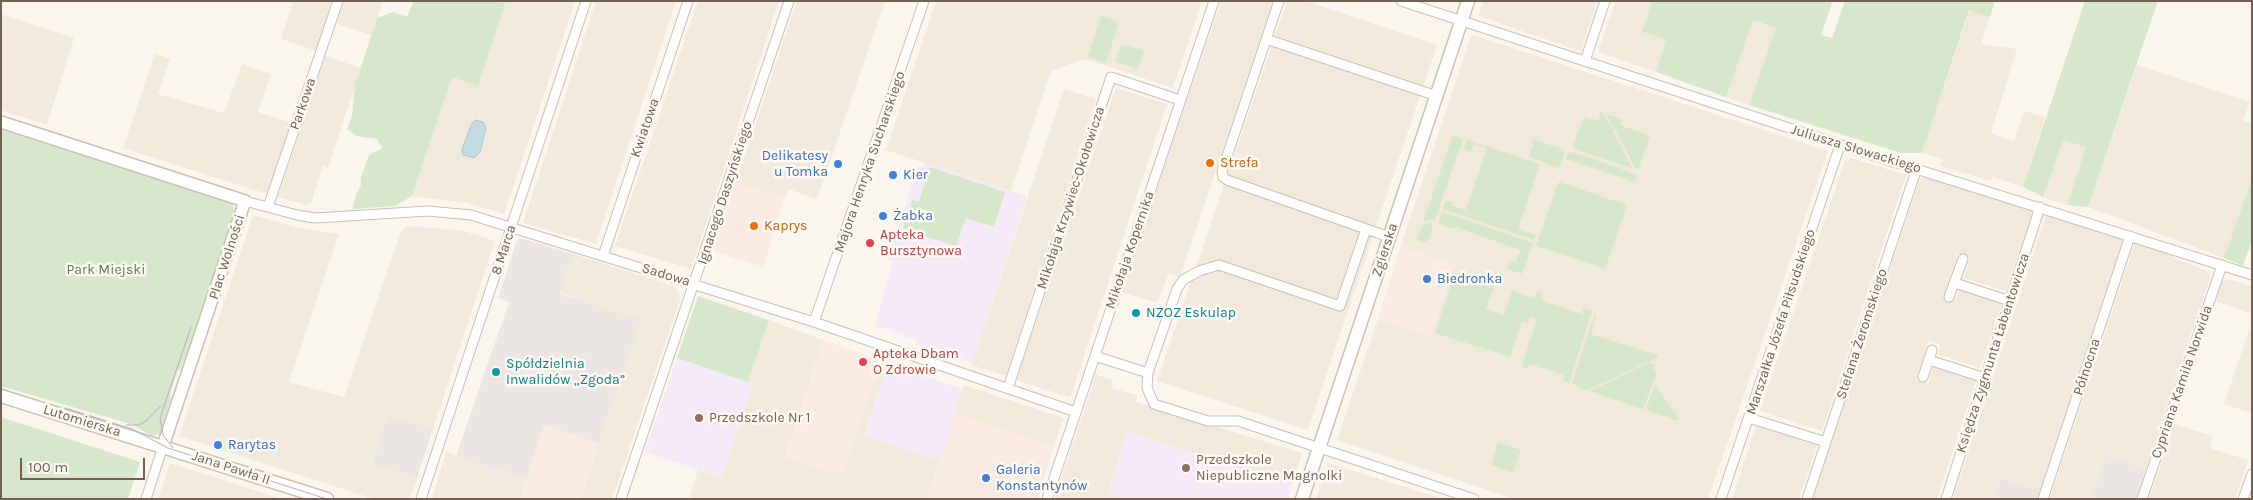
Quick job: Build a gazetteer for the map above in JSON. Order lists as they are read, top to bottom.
{
  "streets": {
    "main road": ["Zgierska", "Lutomierska", "Jana Pawła II"],
    "street": [
      "Parkowa",
      "Kwiatowa",
      "Juliusza Słowackiego",
      "Majora Henryka Sucharskiego",
      "Ignacego Daszyńskiego",
      "Mikołaja Krzywiec-Okołowicza",
      "8 Marca",
      "Mikołaja Kopernika",
      "Plac Wolności",
      "Sadowa",
      "Marszałka Józefa Piłsudskiego",
      "Stefana Żeromskiego",
      "Księdza Zygmunta Łabentowicza",
      "Północna",
      "Cypriana Kamila Norwida"
    ]
  },
  "crossings": [
    ["Parkowa", "Sadowa"],
    ["Kwiatowa", "Sadowa"],
    ["Juliusza Słowackiego", "Zgierska"],
    ["Juliusza Słowackiego", "Marszałka Józefa Piłsudskiego"],
    ["Juliusza Słowackiego", "Stefana Żeromskiego"],
    ["Juliusza Słowackiego", "Księdza Zygmunta Łabentowicza"],
    ["Juliusza Słowackiego", "Północna"],
    ["Juliusza Słowackiego", "Cypriana Kamila Norwida"],
    ["Majora Henryka Sucharskiego", "Sadowa"],
    ["Ignacego Daszyńskiego", "Sadowa"],
    ["Mikołaja Krzywiec-Okołowicza", "Mikołaja Kopernika"],
    ["Mikołaja Krzywiec-Okołowicza", "Sadowa"],
    ["8 Marca", "Sadowa"],
    ["Mikołaja Kopernika", "Sadowa"],
    ["Plac Wolności", "Sadowa"],
    ["Plac Wolności", "Lutomierska"],
    ["Plac Wolności", "Jana Pawła II"],
    ["Lutomierska", "Jana Pawła II"]
  ],
  "parks": ["Park Miejski"],
  "places": [
    "Strefa",
    "Delikatesy u Tomka",
    "Kier",
    "Żabka",
    "Kaprys",
    "Apteka Bursztynowa",
    "Biedronka",
    "NZOZ Eskulap",
    "Apteka Dbam O Zdrowie",
    "Spółdzielnia Inwalidów „Zgoda”",
    "Przedszkole Nr 1",
    "Rarytas",
    "Przedszkole Niepubliczne Magnolki",
    "Galeria Konstantynów"
  ],
  "scale_bar": "100 m"
}
